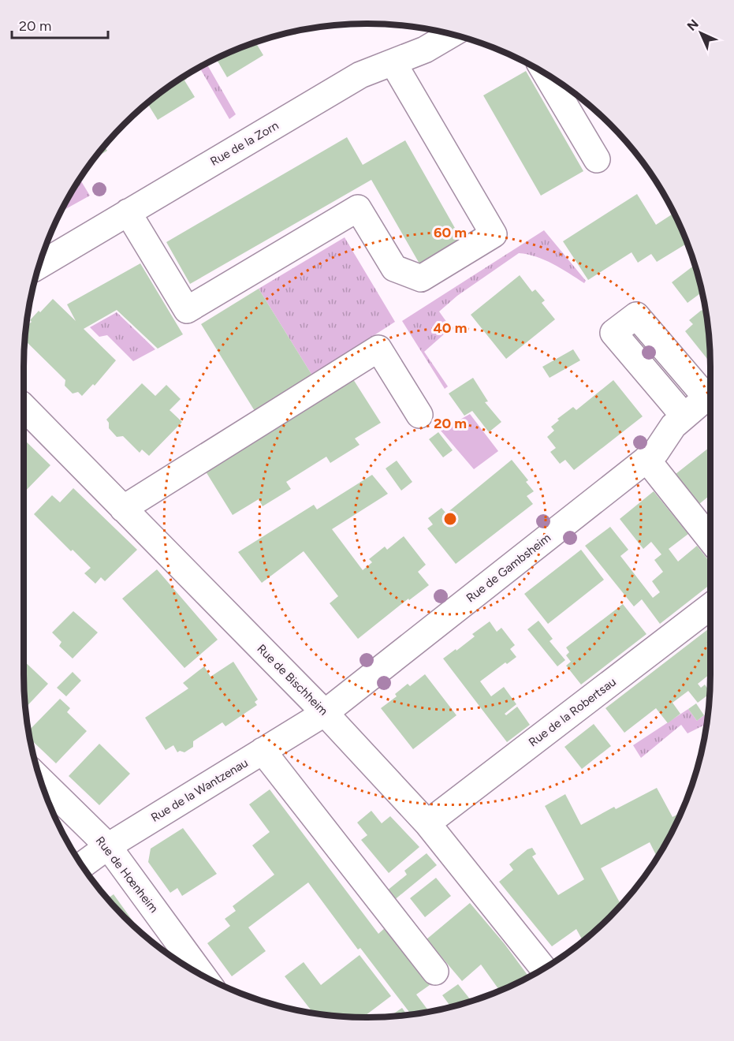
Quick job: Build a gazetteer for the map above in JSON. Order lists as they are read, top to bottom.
{
  "streets": {
    "street": [
      "Rue de la Zorn",
      "Rue de Gambsheim",
      "Rue de Bischheim",
      "Rue de la Robertsau",
      "Rue de la Wantzenau",
      "Rue de Hœnheim"
    ]
  },
  "crossings": [
    ["Rue de Gambsheim", "Rue de Bischheim"],
    ["Rue de Gambsheim", "Rue de la Wantzenau"],
    ["Rue de Bischheim", "Rue de la Robertsau"],
    ["Rue de Bischheim", "Rue de la Wantzenau"],
    ["Rue de la Wantzenau", "Rue de Hœnheim"]
  ],
  "scale_bar": "20 m",
  "north": "top left",
  "rings": ["60 m", "40 m", "20 m"]
}
